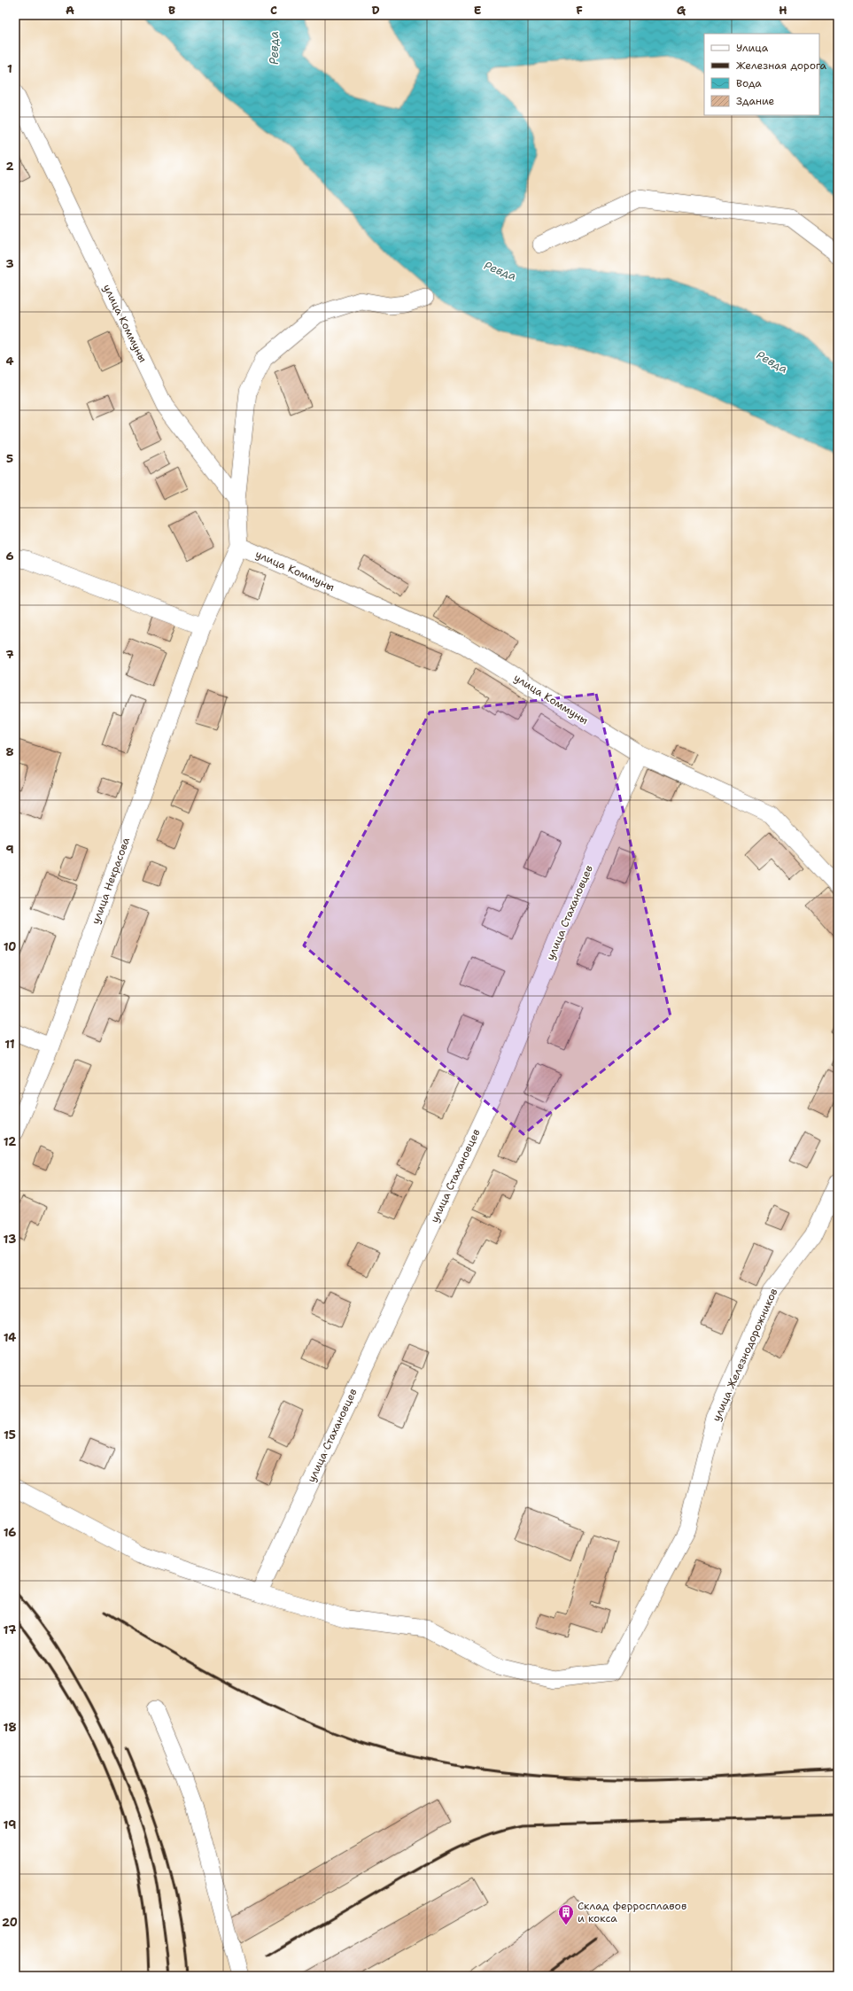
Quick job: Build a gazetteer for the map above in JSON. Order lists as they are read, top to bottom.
{
  "streets": {
    "street": [
      "улица Коммуны",
      "улица Некрасова",
      "улица Стахановцев",
      "улица Железнодорожников"
    ]
  },
  "crossings": [
    ["улица Коммуны", "улица Стахановцев"],
    ["улица Стахановцев", "улица Железнодорожников"]
  ],
  "water": ["Ревда"],
  "places": {
    "building": ["Склад ферросплавов и кокса"]
  },
  "legend": [
    "Улица",
    "Железная дорога",
    "Вода",
    "Здание"
  ],
  "grid": {
    "columns": [
      "A",
      "B",
      "C",
      "D",
      "E",
      "F",
      "G",
      "H"
    ],
    "rows": [
      "1",
      "2",
      "3",
      "4",
      "5",
      "6",
      "7",
      "8",
      "9",
      "10",
      "11",
      "12",
      "13",
      "14",
      "15",
      "16",
      "17",
      "18",
      "19",
      "20"
    ]
  }
}
